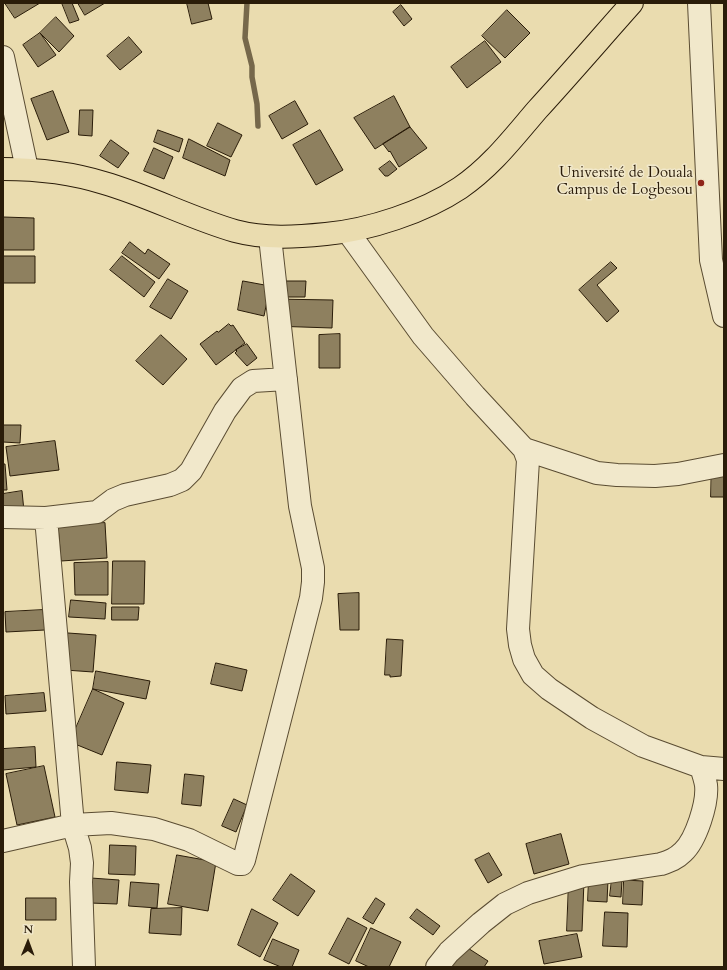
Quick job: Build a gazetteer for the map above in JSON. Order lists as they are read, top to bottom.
{
  "places": ["Université de Douala Campus de Logbesou"],
  "north": "top"
}
